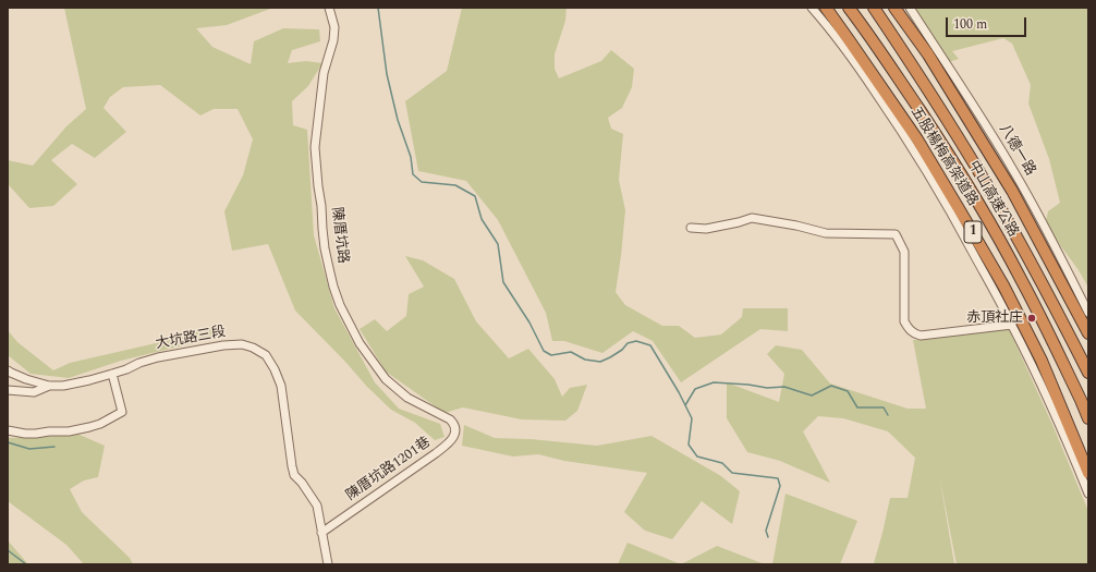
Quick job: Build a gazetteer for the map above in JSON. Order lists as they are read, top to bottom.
{
  "streets": {
    "highway": ["五股楊梅高架道路", "中山高速公路", "1"],
    "street": [
      "八德一路",
      "陳厝坑路",
      "大坑路三段",
      "陳厝坑路1201巷"
    ]
  },
  "crossings": [
    ["陳厝坑路", "陳厝坑路1201巷"],
    ["大坑路三段", "陳厝坑路1201巷"]
  ],
  "places": ["赤頂社庄"],
  "scale_bar": "100 m"
}
